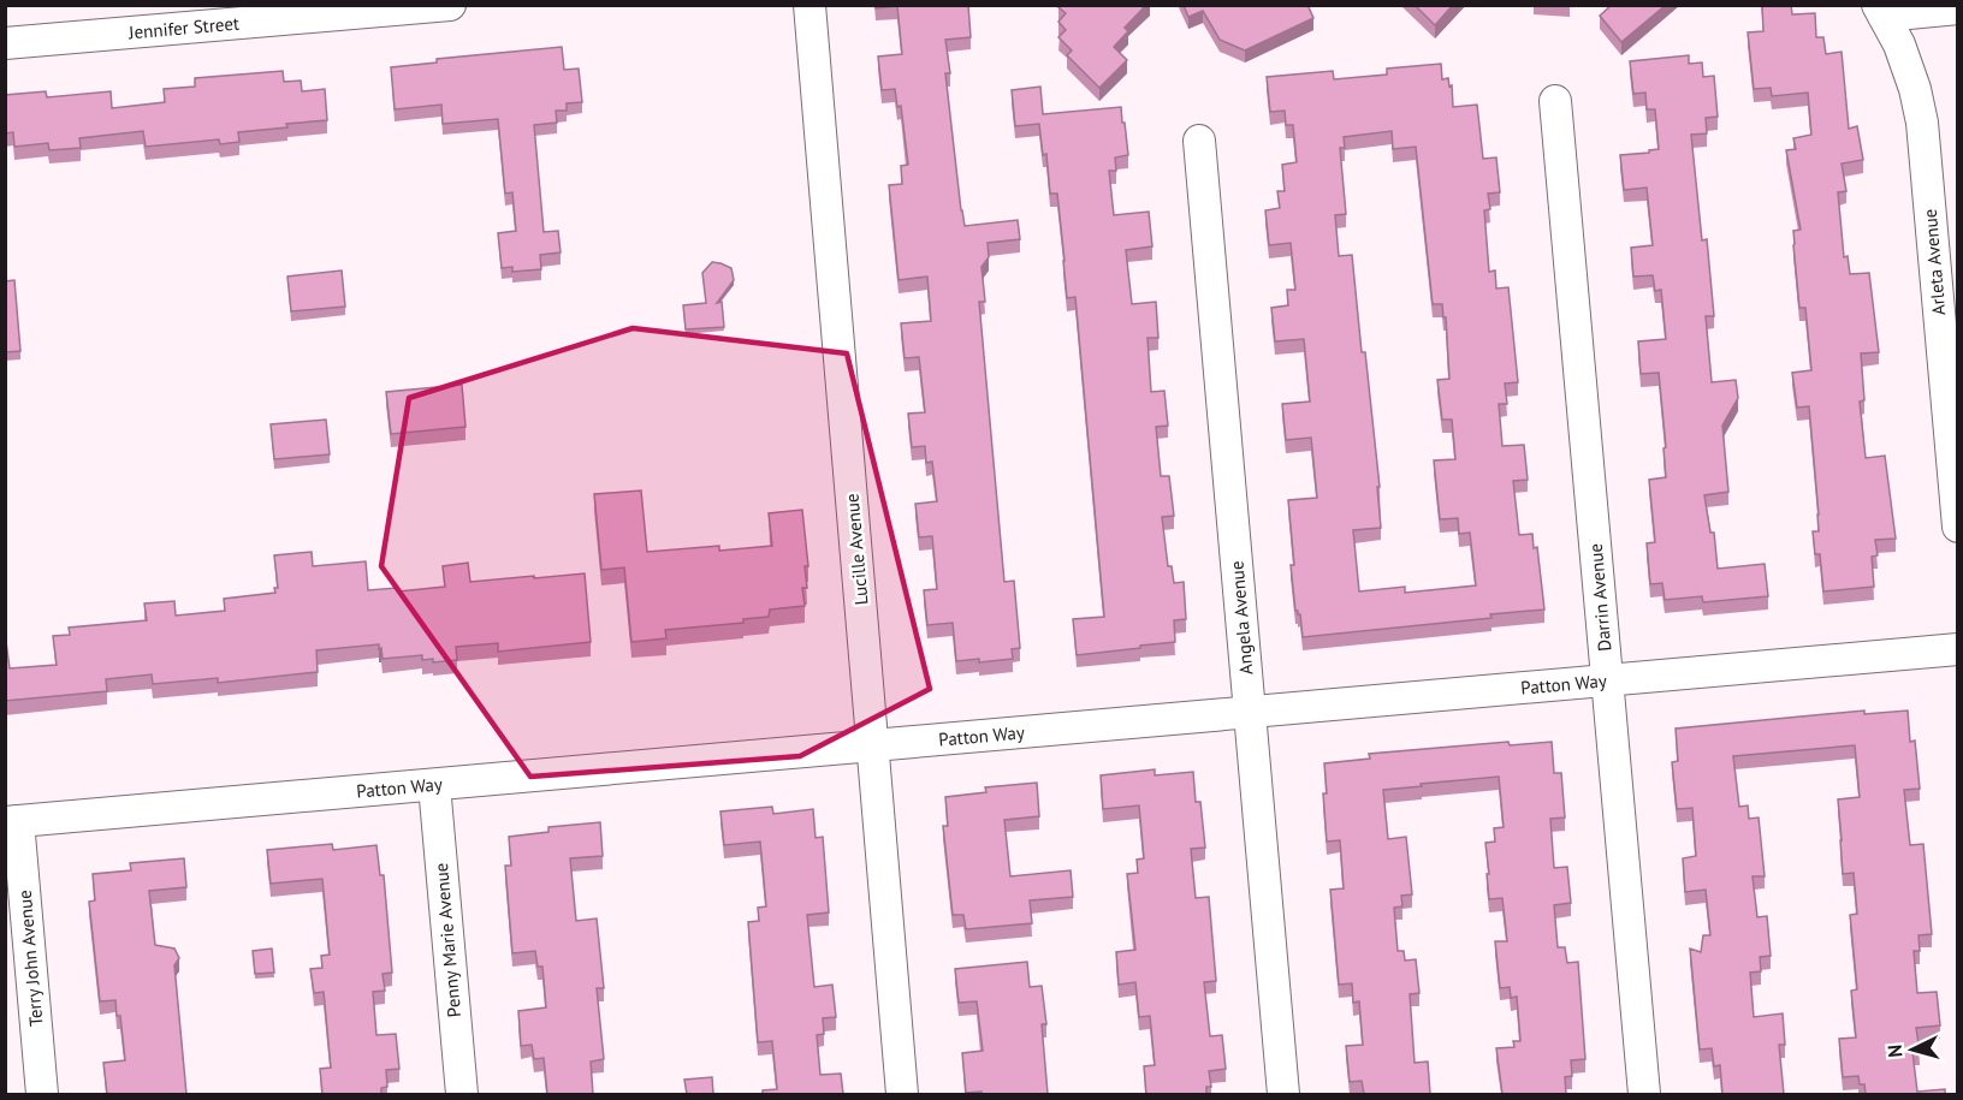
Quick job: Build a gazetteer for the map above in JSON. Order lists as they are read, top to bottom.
{
  "streets": {
    "street": [
      "Jennifer Street",
      "Arleta Avenue",
      "Lucille Avenue",
      "Darrin Avenue",
      "Angela Avenue",
      "Patton Way",
      "Penny Marie Avenue",
      "Terry John Avenue"
    ]
  },
  "crossings": [
    ["Lucille Avenue", "Patton Way"],
    ["Darrin Avenue", "Patton Way"],
    ["Angela Avenue", "Patton Way"],
    ["Patton Way", "Penny Marie Avenue"],
    ["Patton Way", "Terry John Avenue"]
  ],
  "north": "left"
}
